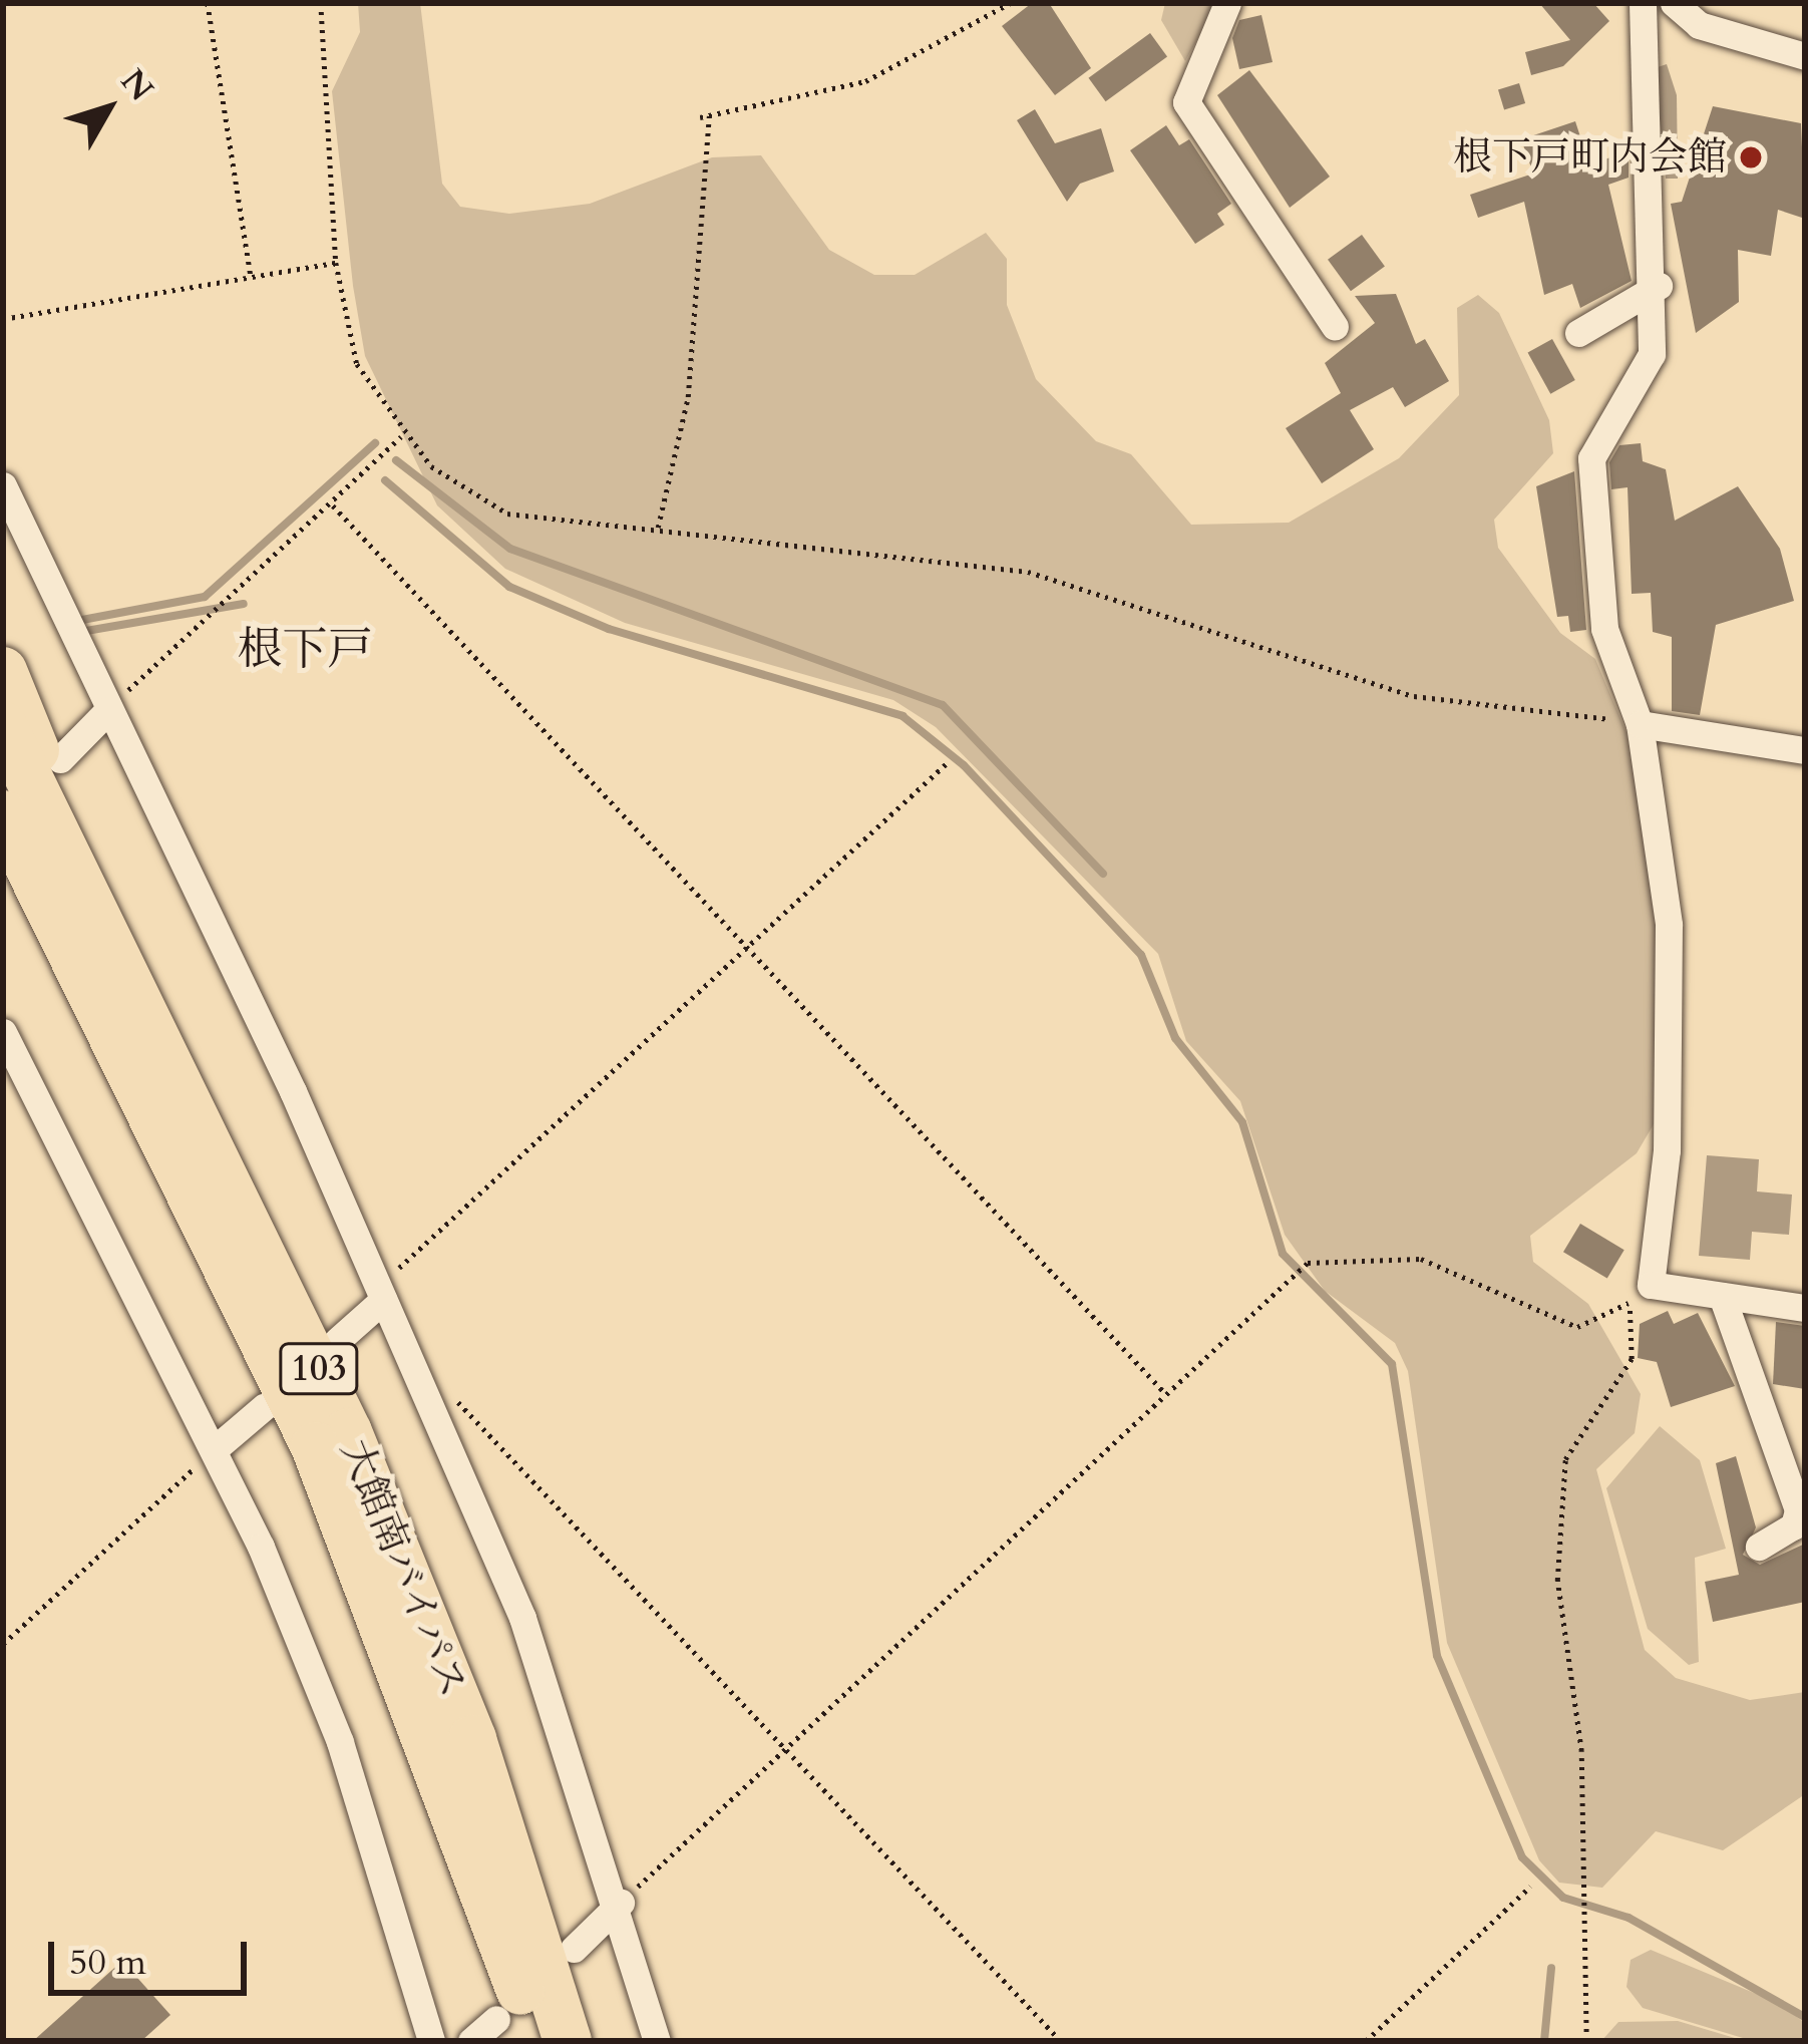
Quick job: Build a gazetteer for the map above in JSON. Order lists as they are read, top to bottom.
{
  "streets": {
    "highway": ["103", "大館南バイパス"]
  },
  "districts": ["根下戸"],
  "places": ["根下戸町内会館"],
  "scale_bar": "50 m",
  "north": "top right"
}
